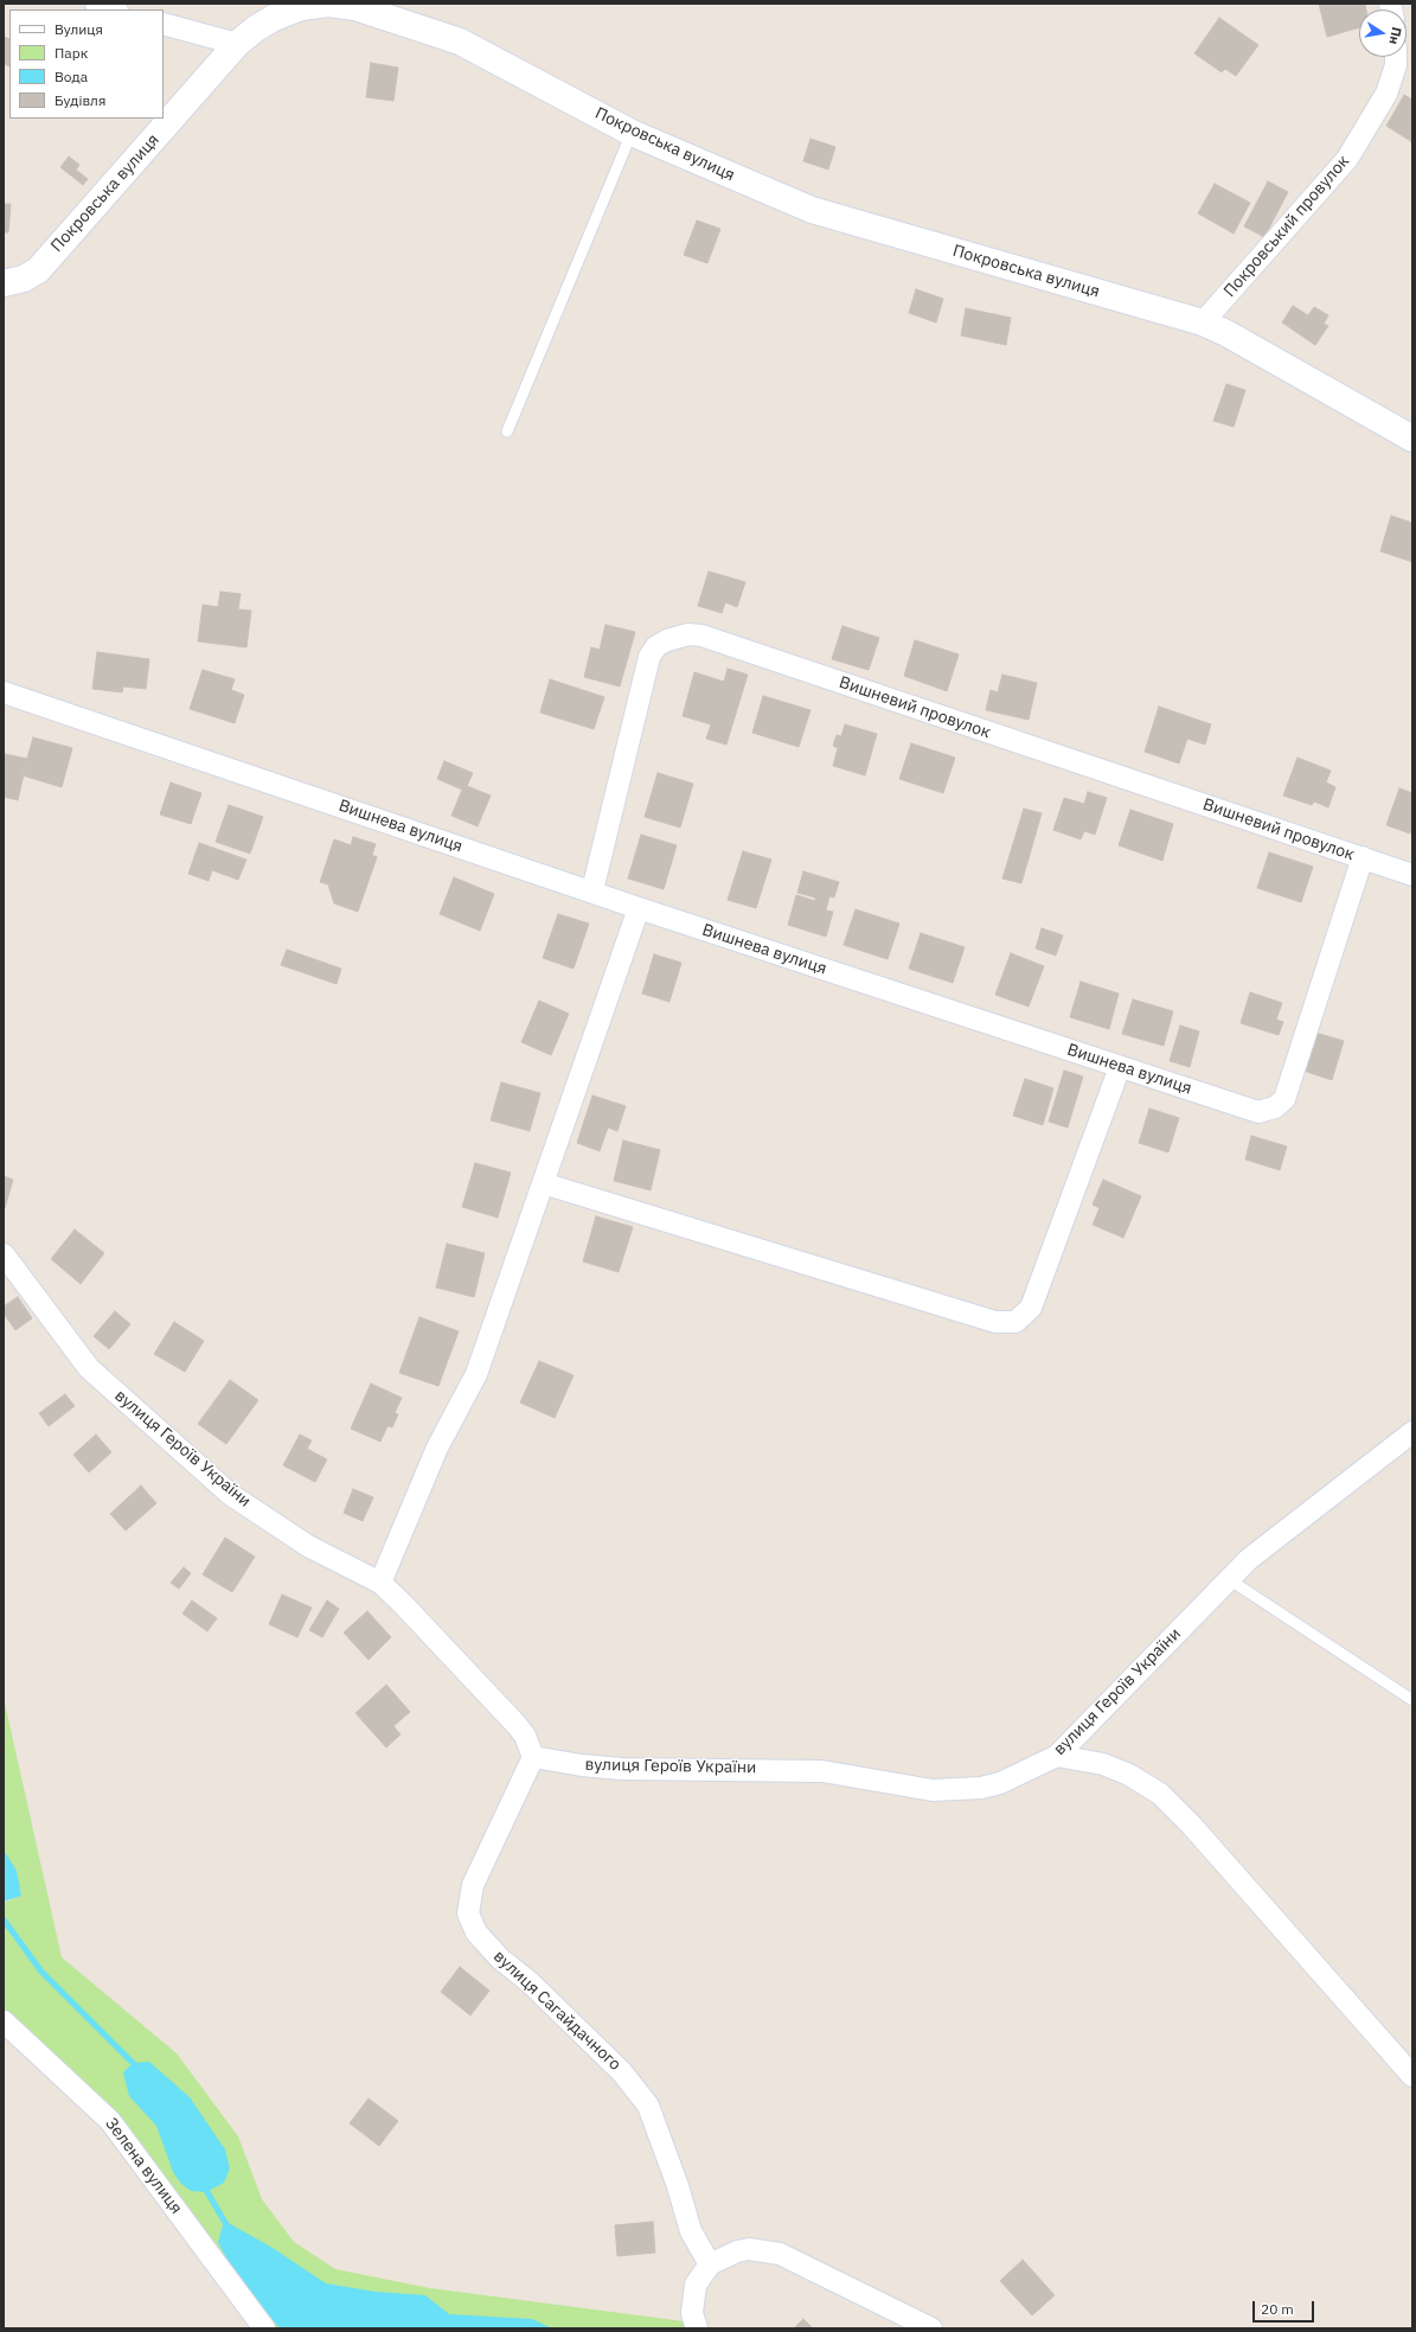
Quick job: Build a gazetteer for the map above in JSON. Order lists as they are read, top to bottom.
{
  "streets": {
    "street": [
      "Покровська вулиця",
      "Покровський провулок",
      "Вишневий провулок",
      "Вишнева вулиця",
      "вулиця Героїв України",
      "вулиця Сагайдачного",
      "Зелена вулиця"
    ]
  },
  "crossings": [
    ["Покровська вулиця", "Покровський провулок"],
    ["Вишневий провулок", "Вишнева вулиця"],
    ["вулиця Героїв України", "вулиця Сагайдачного"]
  ],
  "legend": [
    "Вулиця",
    "Парк",
    "Вода",
    "Будівля"
  ],
  "scale_bar": "20 m",
  "north": "right"
}
